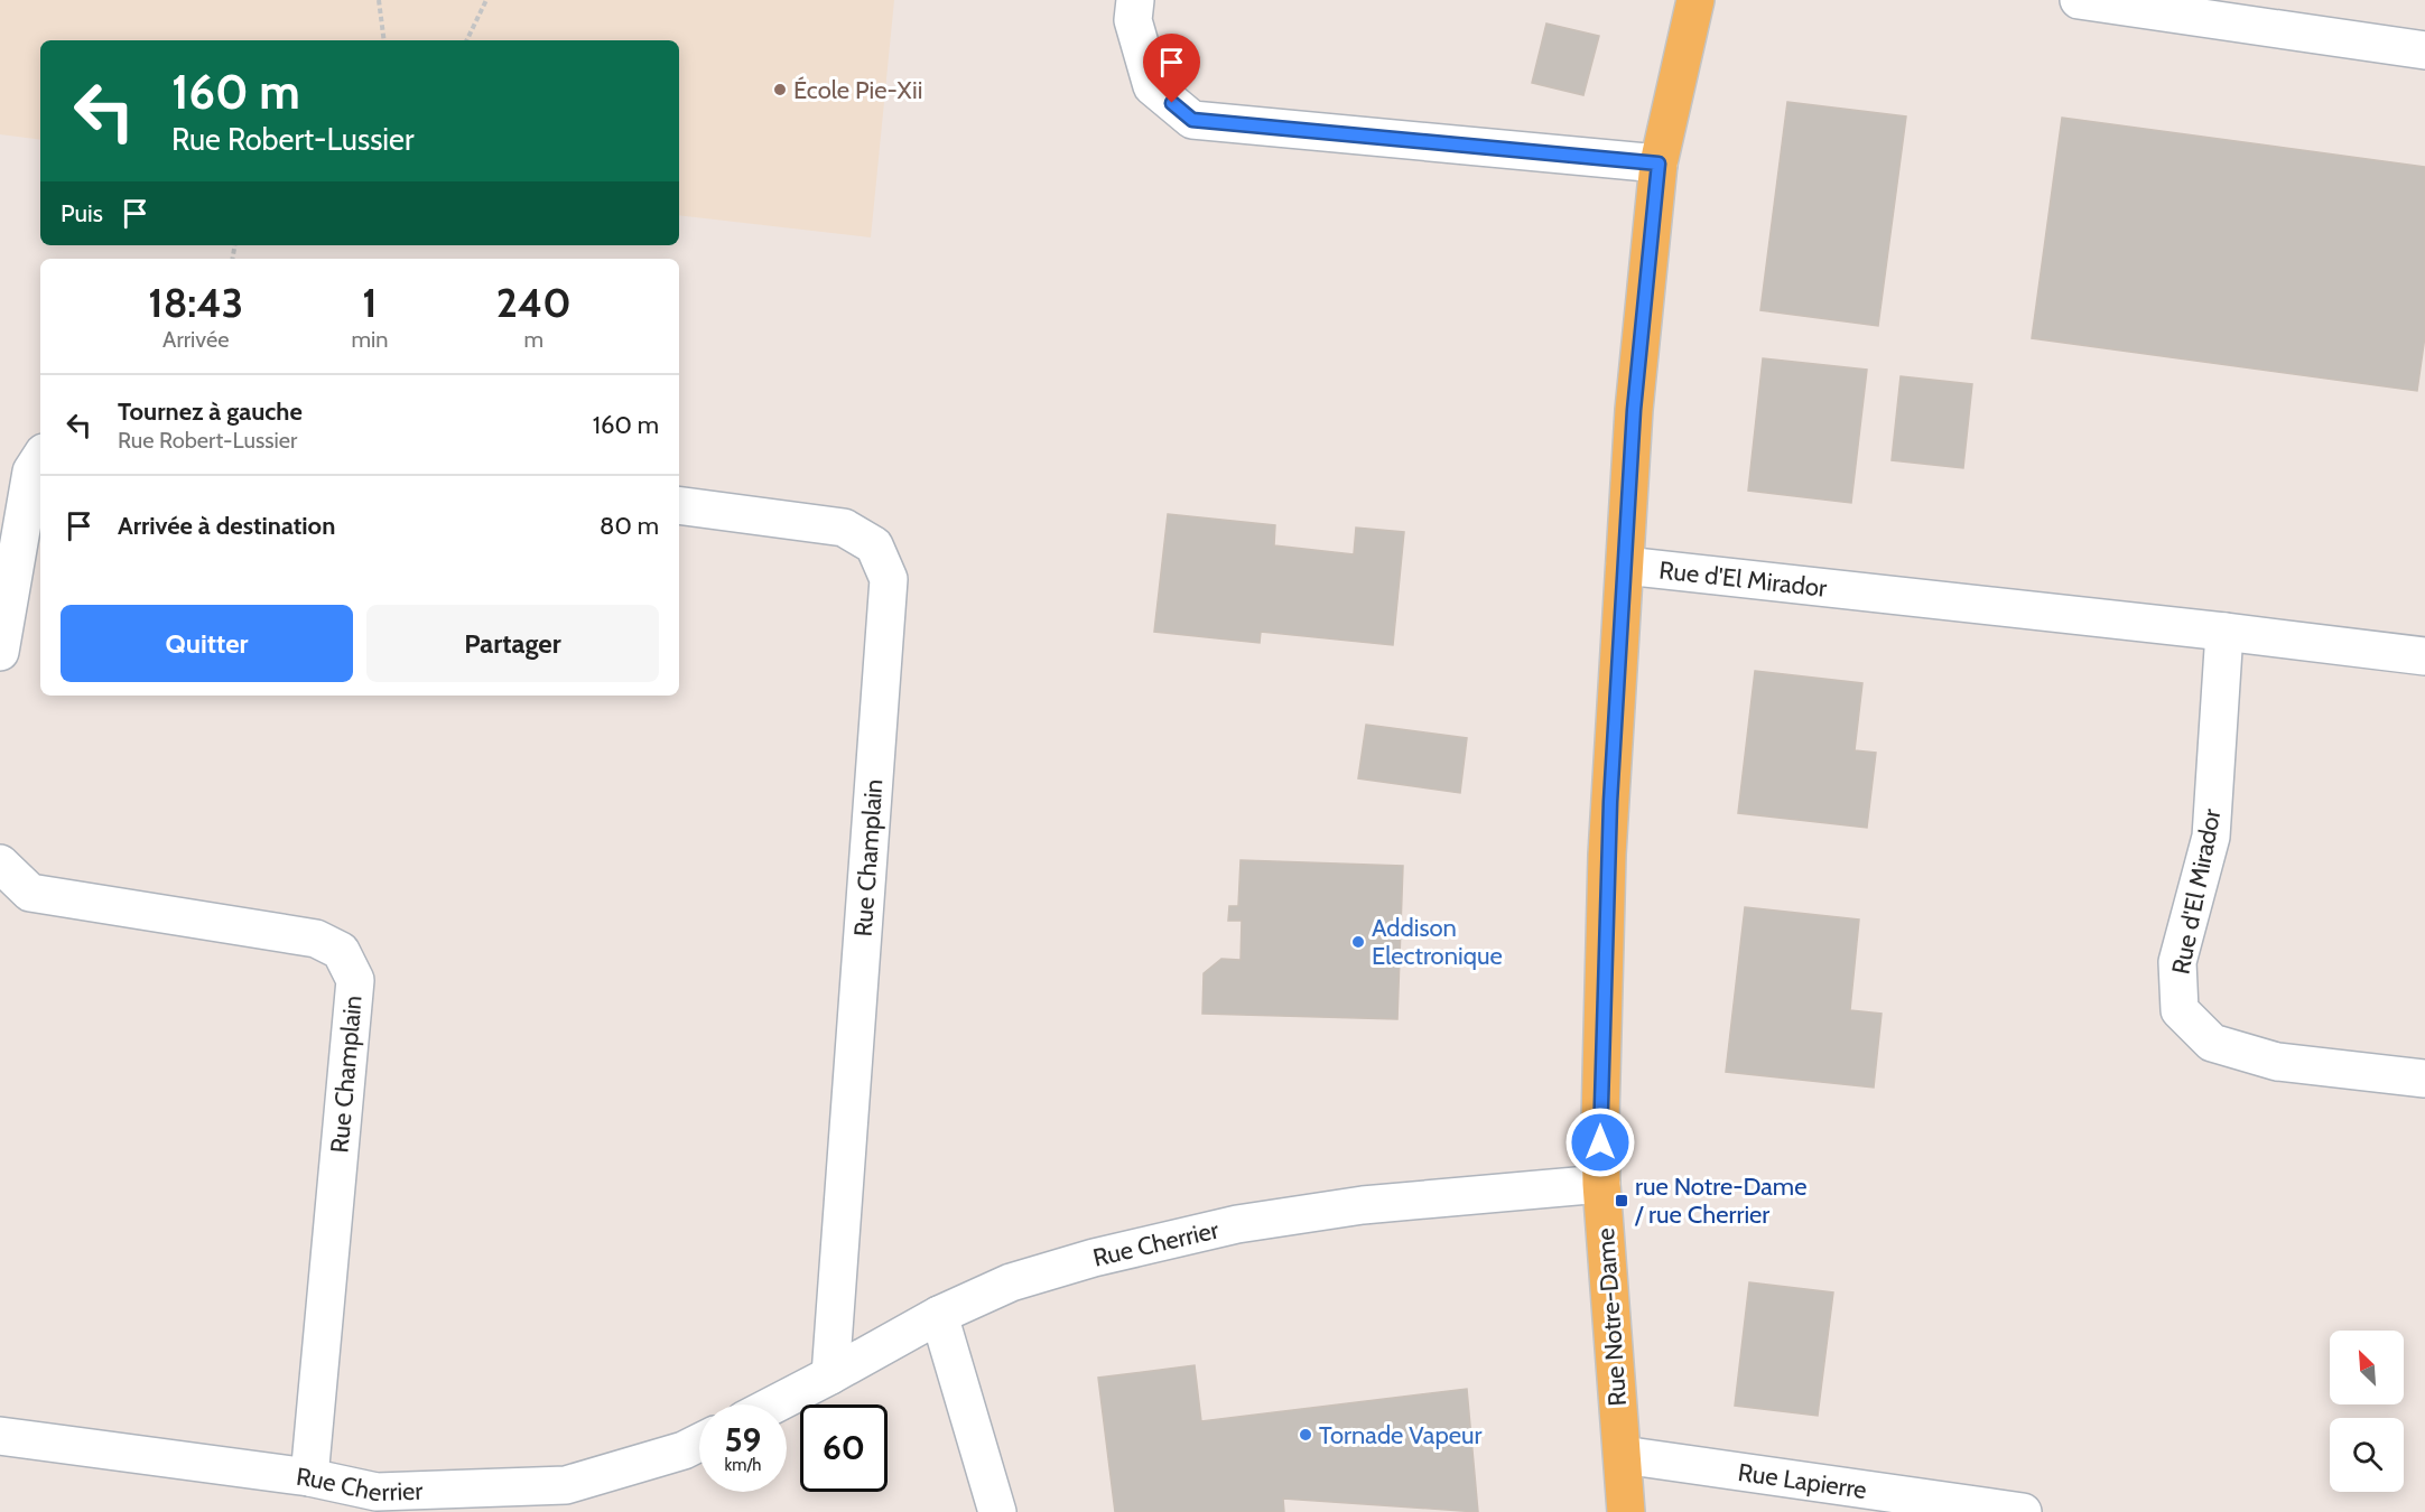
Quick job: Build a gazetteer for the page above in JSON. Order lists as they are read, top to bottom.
{
  "streets": {
    "main road": ["Rue Notre-Dame"],
    "street": [
      "Rue d'El Mirador",
      "Rue Champlain",
      "Rue Cherrier",
      "Rue Lapierre"
    ]
  },
  "crossings": [
    ["Rue d'El Mirador", "Rue Notre-Dame"],
    ["Rue Champlain", "Rue Cherrier"],
    ["Rue Cherrier", "Rue Notre-Dame"],
    ["Rue Notre-Dame", "Rue Lapierre"]
  ],
  "places": {
    "other": ["École Pie-Xii", "Addison Electronique", "Tornade Vapeur"],
    "transit": ["rue Notre-Dame / rue Cherrier"]
  },
  "north": "top left",
  "page": {
    "turn": ["160 m", "Rue Robert-Lussier"],
    "then": "Puis",
    "eta": [
      "18:43",
      "Arrivée",
      "1",
      "min",
      "240",
      "m"
    ],
    "list": [
      {
        "name": "Tournez à gauche",
        "note": "Rue Robert-Lussier",
        "value": "160 m"
      },
      {
        "name": "Arrivée à destination",
        "value": "80 m"
      }
    ],
    "buttons": ["Quitter", "Partager"],
    "speed": "59 km/h",
    "limit": "60"
  }
}
